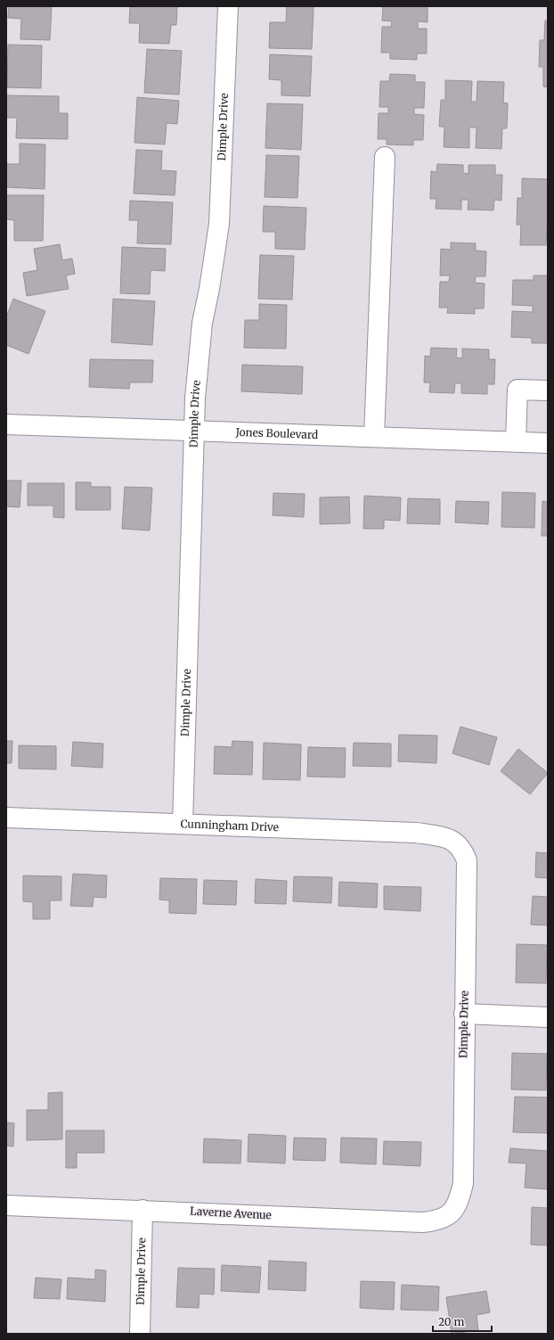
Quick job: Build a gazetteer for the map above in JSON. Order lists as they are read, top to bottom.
{
  "streets": {
    "street": [
      "Dimple Drive",
      "Jones Boulevard",
      "Cunningham Drive",
      "Laverne Avenue"
    ]
  },
  "crossings": [
    ["Dimple Drive", "Jones Boulevard"],
    ["Dimple Drive", "Cunningham Drive"],
    ["Dimple Drive", "Laverne Avenue"]
  ],
  "scale_bar": "20 m"
}
